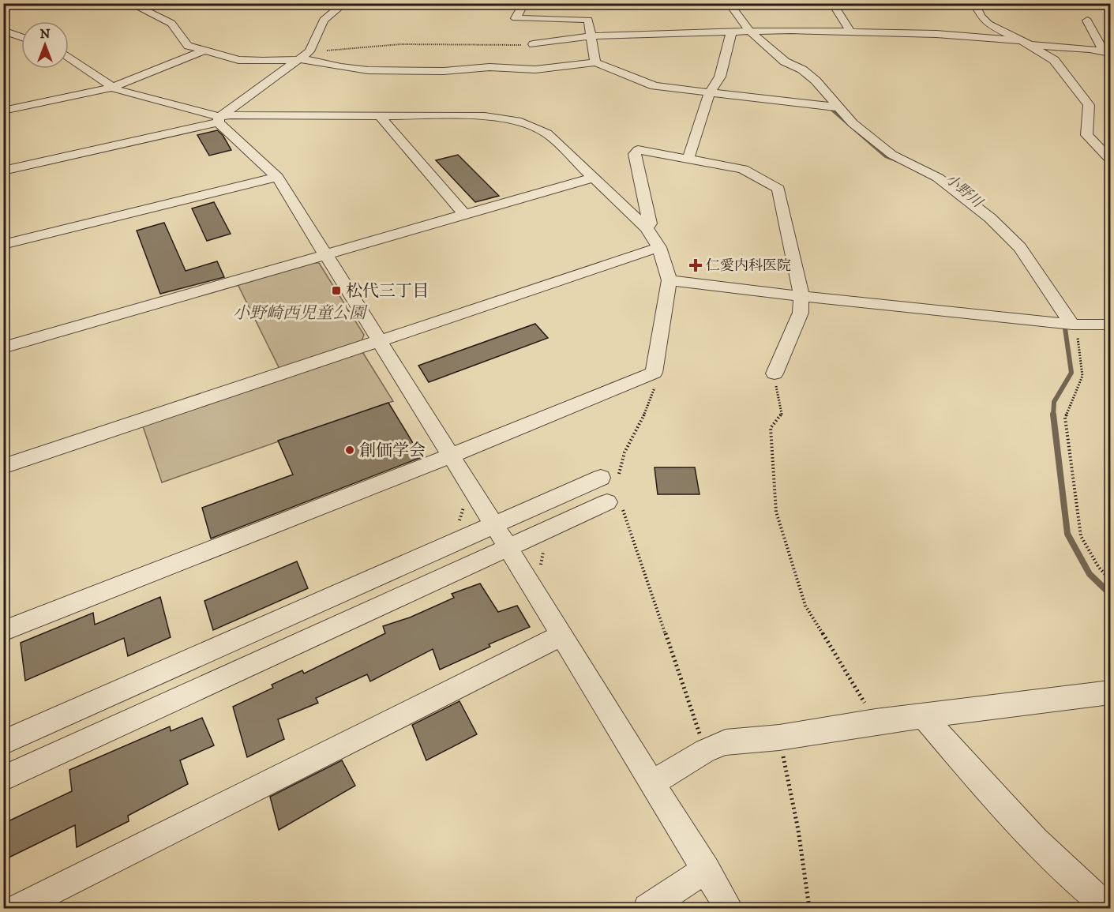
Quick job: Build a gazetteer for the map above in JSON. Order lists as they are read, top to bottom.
{
  "water": ["小野川"],
  "parks": ["小野崎西児童公園"],
  "places": {
    "health": ["仁愛内科医院"],
    "transit": ["松代三丁目"],
    "other": ["創価学会"]
  },
  "north": "top"
}
